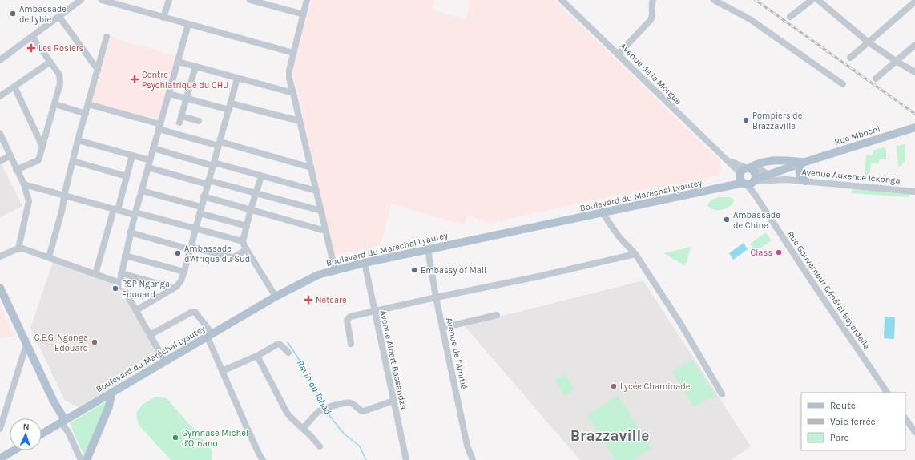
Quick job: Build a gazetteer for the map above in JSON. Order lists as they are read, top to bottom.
{
  "streets": {
    "main road": ["Rue Mbochi", "Boulevard du Maréchal Lyautey"],
    "street": [
      "Avenue de la Morgue",
      "Avenue Auxence Ickonga",
      "Rue Gouverneur Général Bayardelle",
      "Avenue de l'Amitié",
      "Avenue Albert Bassandza"
    ]
  },
  "crossings": [
    ["Avenue de la Morgue", "Rue Mbochi"],
    ["Avenue de la Morgue", "Avenue Auxence Ickonga"],
    ["Avenue de la Morgue", "Boulevard du Maréchal Lyautey"],
    ["Avenue de la Morgue", "Rue Gouverneur Général Bayardelle"],
    ["Rue Mbochi", "Avenue Auxence Ickonga"],
    ["Rue Mbochi", "Boulevard du Maréchal Lyautey"],
    ["Rue Mbochi", "Rue Gouverneur Général Bayardelle"],
    ["Avenue Auxence Ickonga", "Boulevard du Maréchal Lyautey"],
    ["Avenue Auxence Ickonga", "Rue Gouverneur Général Bayardelle"],
    ["Boulevard du Maréchal Lyautey", "Rue Gouverneur Général Bayardelle"],
    ["Boulevard du Maréchal Lyautey", "Avenue de l'Amitié"],
    ["Boulevard du Maréchal Lyautey", "Avenue Albert Bassandza"]
  ],
  "districts": ["Brazzaville"],
  "water": ["Ravin du Tchad"],
  "places": {
    "other": [
      "Ambassade de Lybie",
      "Pompiers de Brazzaville",
      "Ambassade de Chine",
      "Class",
      "Ambassade d'Afrique du Sud",
      "Embassy of Mali",
      "PSP Nganga Édouard",
      "C.E.G. Nganga Edouard",
      "Lycée Chaminade",
      "Gymnase Michel d'Ornano"
    ],
    "health": ["Les Rosiers", "Centre Psychiatrique du CHU", "Netcare"]
  },
  "legend": ["Route", "Voie ferrée", "Parc"],
  "north": "top"
}
